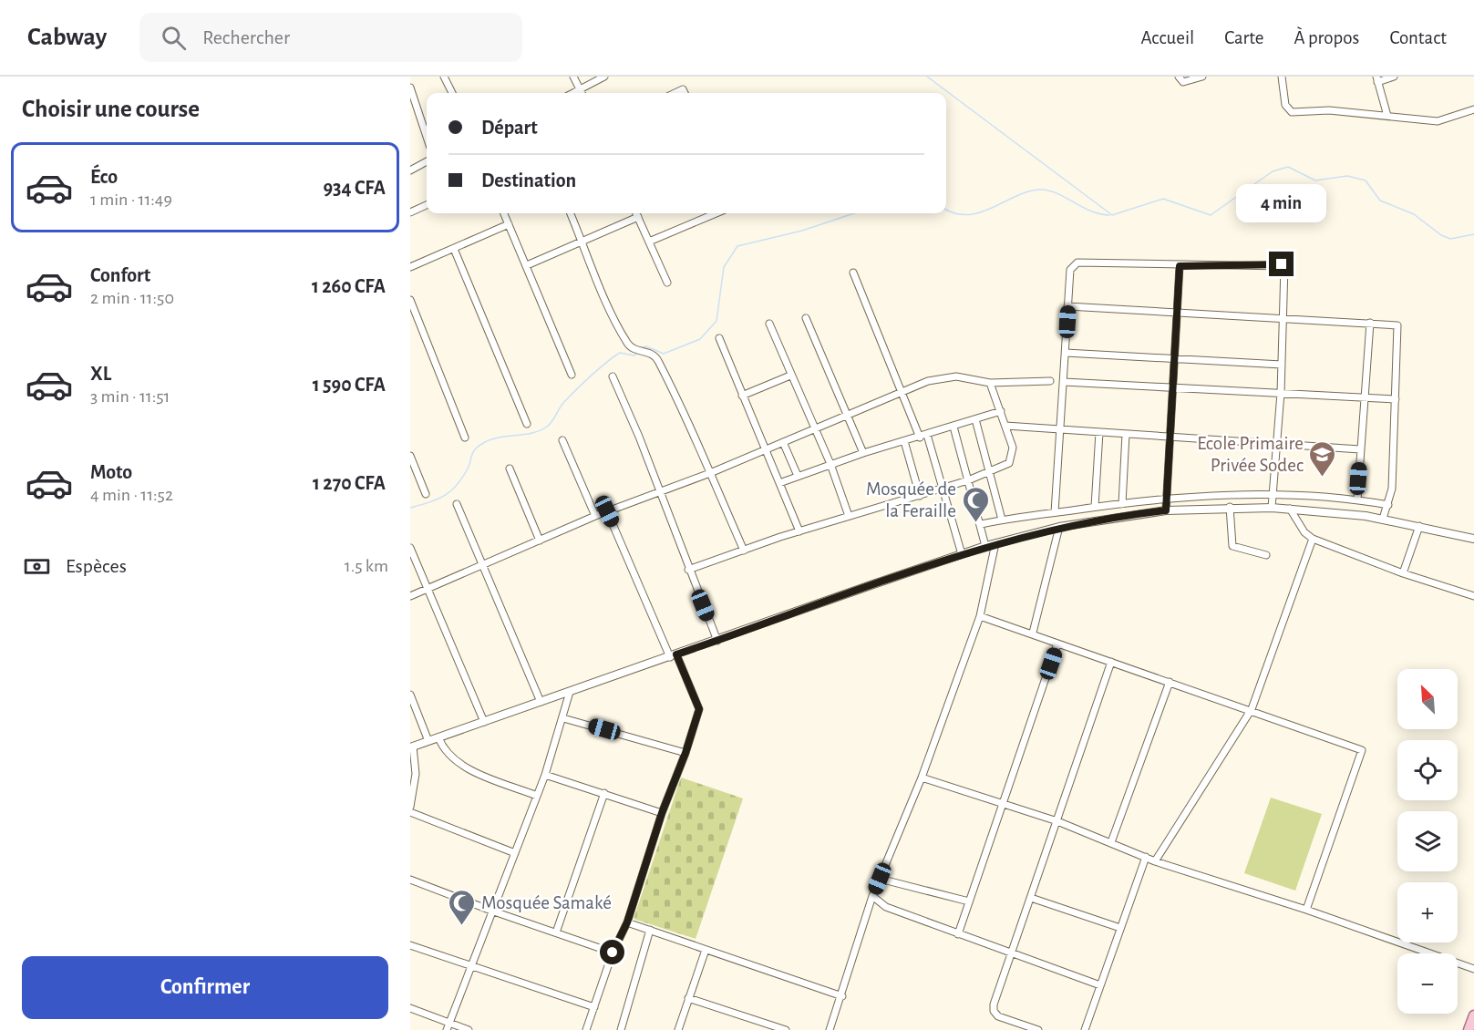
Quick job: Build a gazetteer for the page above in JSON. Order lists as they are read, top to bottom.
{
  "places": {
    "school or university": ["Ecole Primaire Privée Sodec"],
    "mosque": ["Mosquée de la Feraille", "Mosquée Samaké"]
  },
  "north": "top left",
  "page": {
    "header": "Cabway",
    "search": "Rechercher",
    "nav": [
      "Accueil",
      "Carte",
      "À propos",
      "Contact"
    ],
    "heading": "Choisir une course",
    "banner": ["Départ", "Destination"],
    "list": [
      {
        "name": "Éco",
        "note": "1 min · 11:49",
        "value": "934 CFA"
      },
      {
        "name": "Confort",
        "note": "2 min · 11:50",
        "value": "1 260 CFA"
      },
      {
        "name": "XL",
        "note": "3 min · 11:51",
        "value": "1 590 CFA"
      },
      {
        "name": "Moto",
        "note": "4 min · 11:52",
        "value": "1 270 CFA"
      }
    ],
    "bubble": "4 min",
    "pay": ["Espèces", "1.5 km"],
    "map_buttons": ["+", "−"],
    "buttons": "Confirmer"
  }
}
